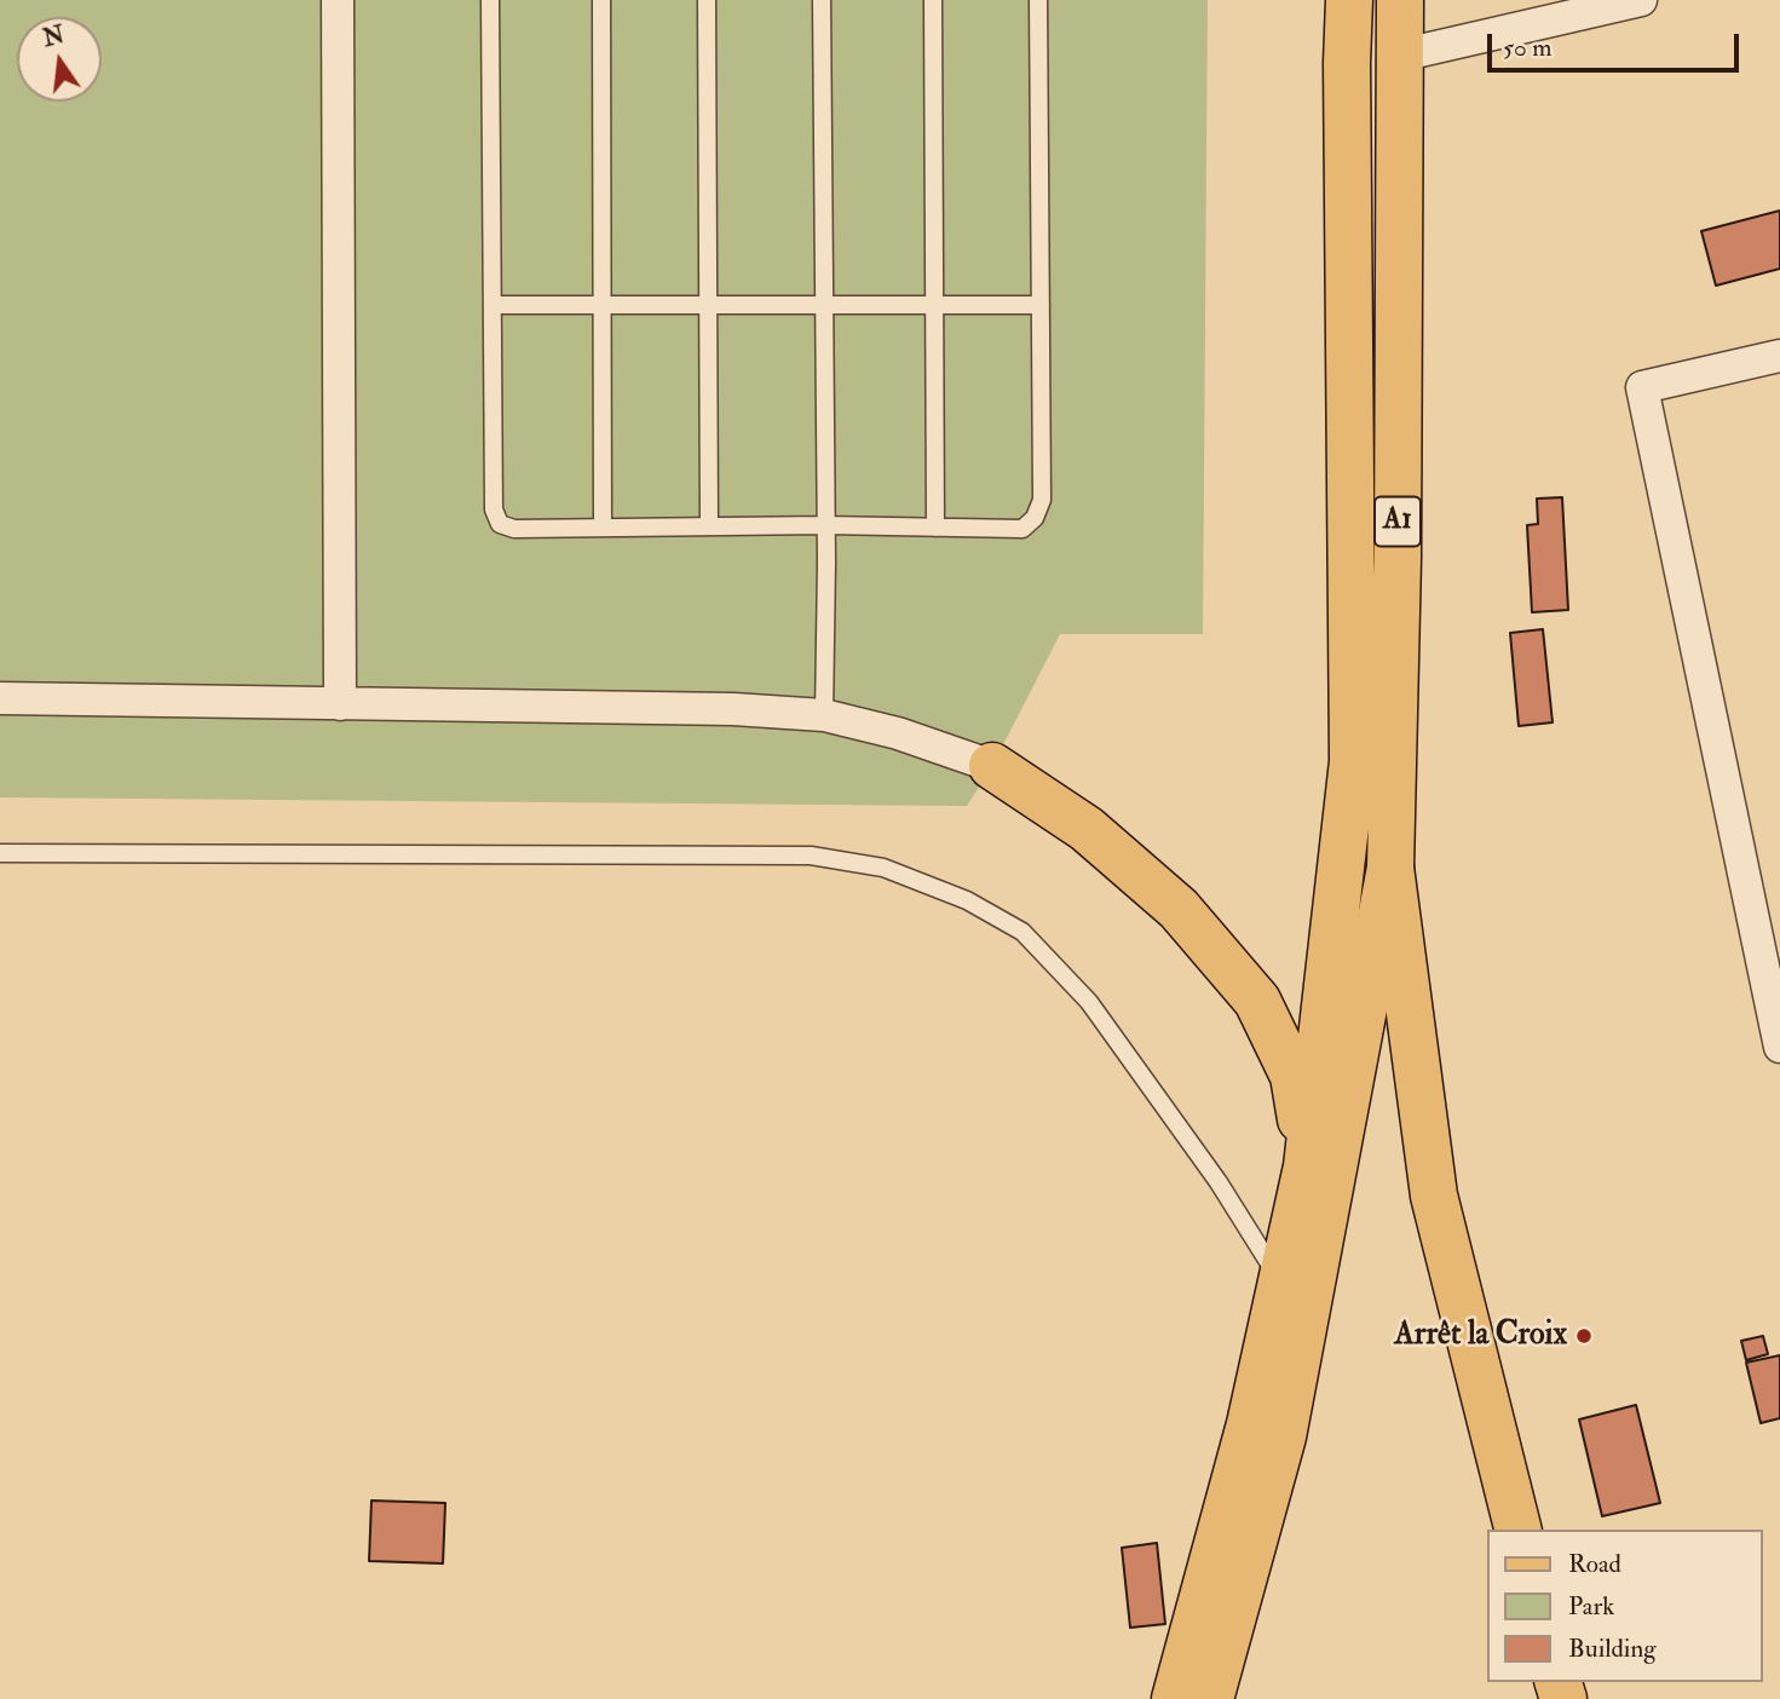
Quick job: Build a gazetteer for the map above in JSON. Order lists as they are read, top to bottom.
{
  "streets": {
    "main road": ["A1"]
  },
  "places": ["Arrêt la Croix"],
  "legend": ["Road", "Park", "Building"],
  "scale_bar": "50 m",
  "north": "top"
}
